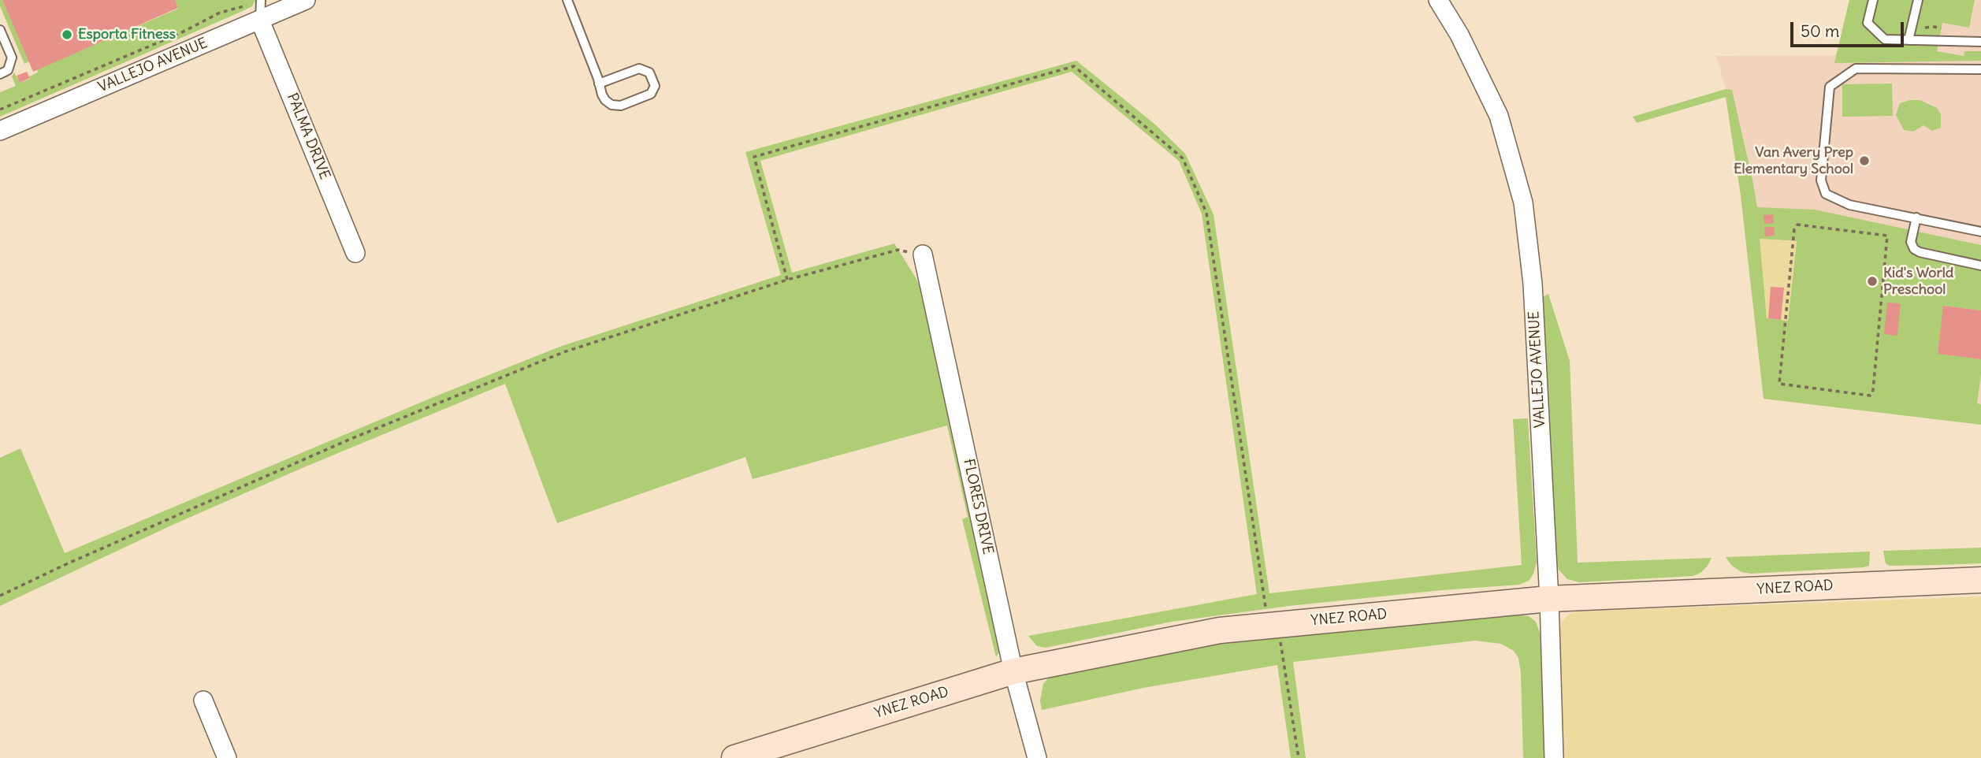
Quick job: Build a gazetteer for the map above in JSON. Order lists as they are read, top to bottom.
{
  "streets": {
    "main road": ["YNEZ ROAD"],
    "street": ["VALLEJO AVENUE", "PALMA DRIVE", "FLORES DRIVE"]
  },
  "crossings": [
    ["VALLEJO AVENUE", "PALMA DRIVE"],
    ["VALLEJO AVENUE", "YNEZ ROAD"],
    ["FLORES DRIVE", "YNEZ ROAD"]
  ],
  "places": ["Esporta Fitness", "Van Avery Prep Elementary School", "Kid's World Preschool"],
  "scale_bar": "50 m"
}
